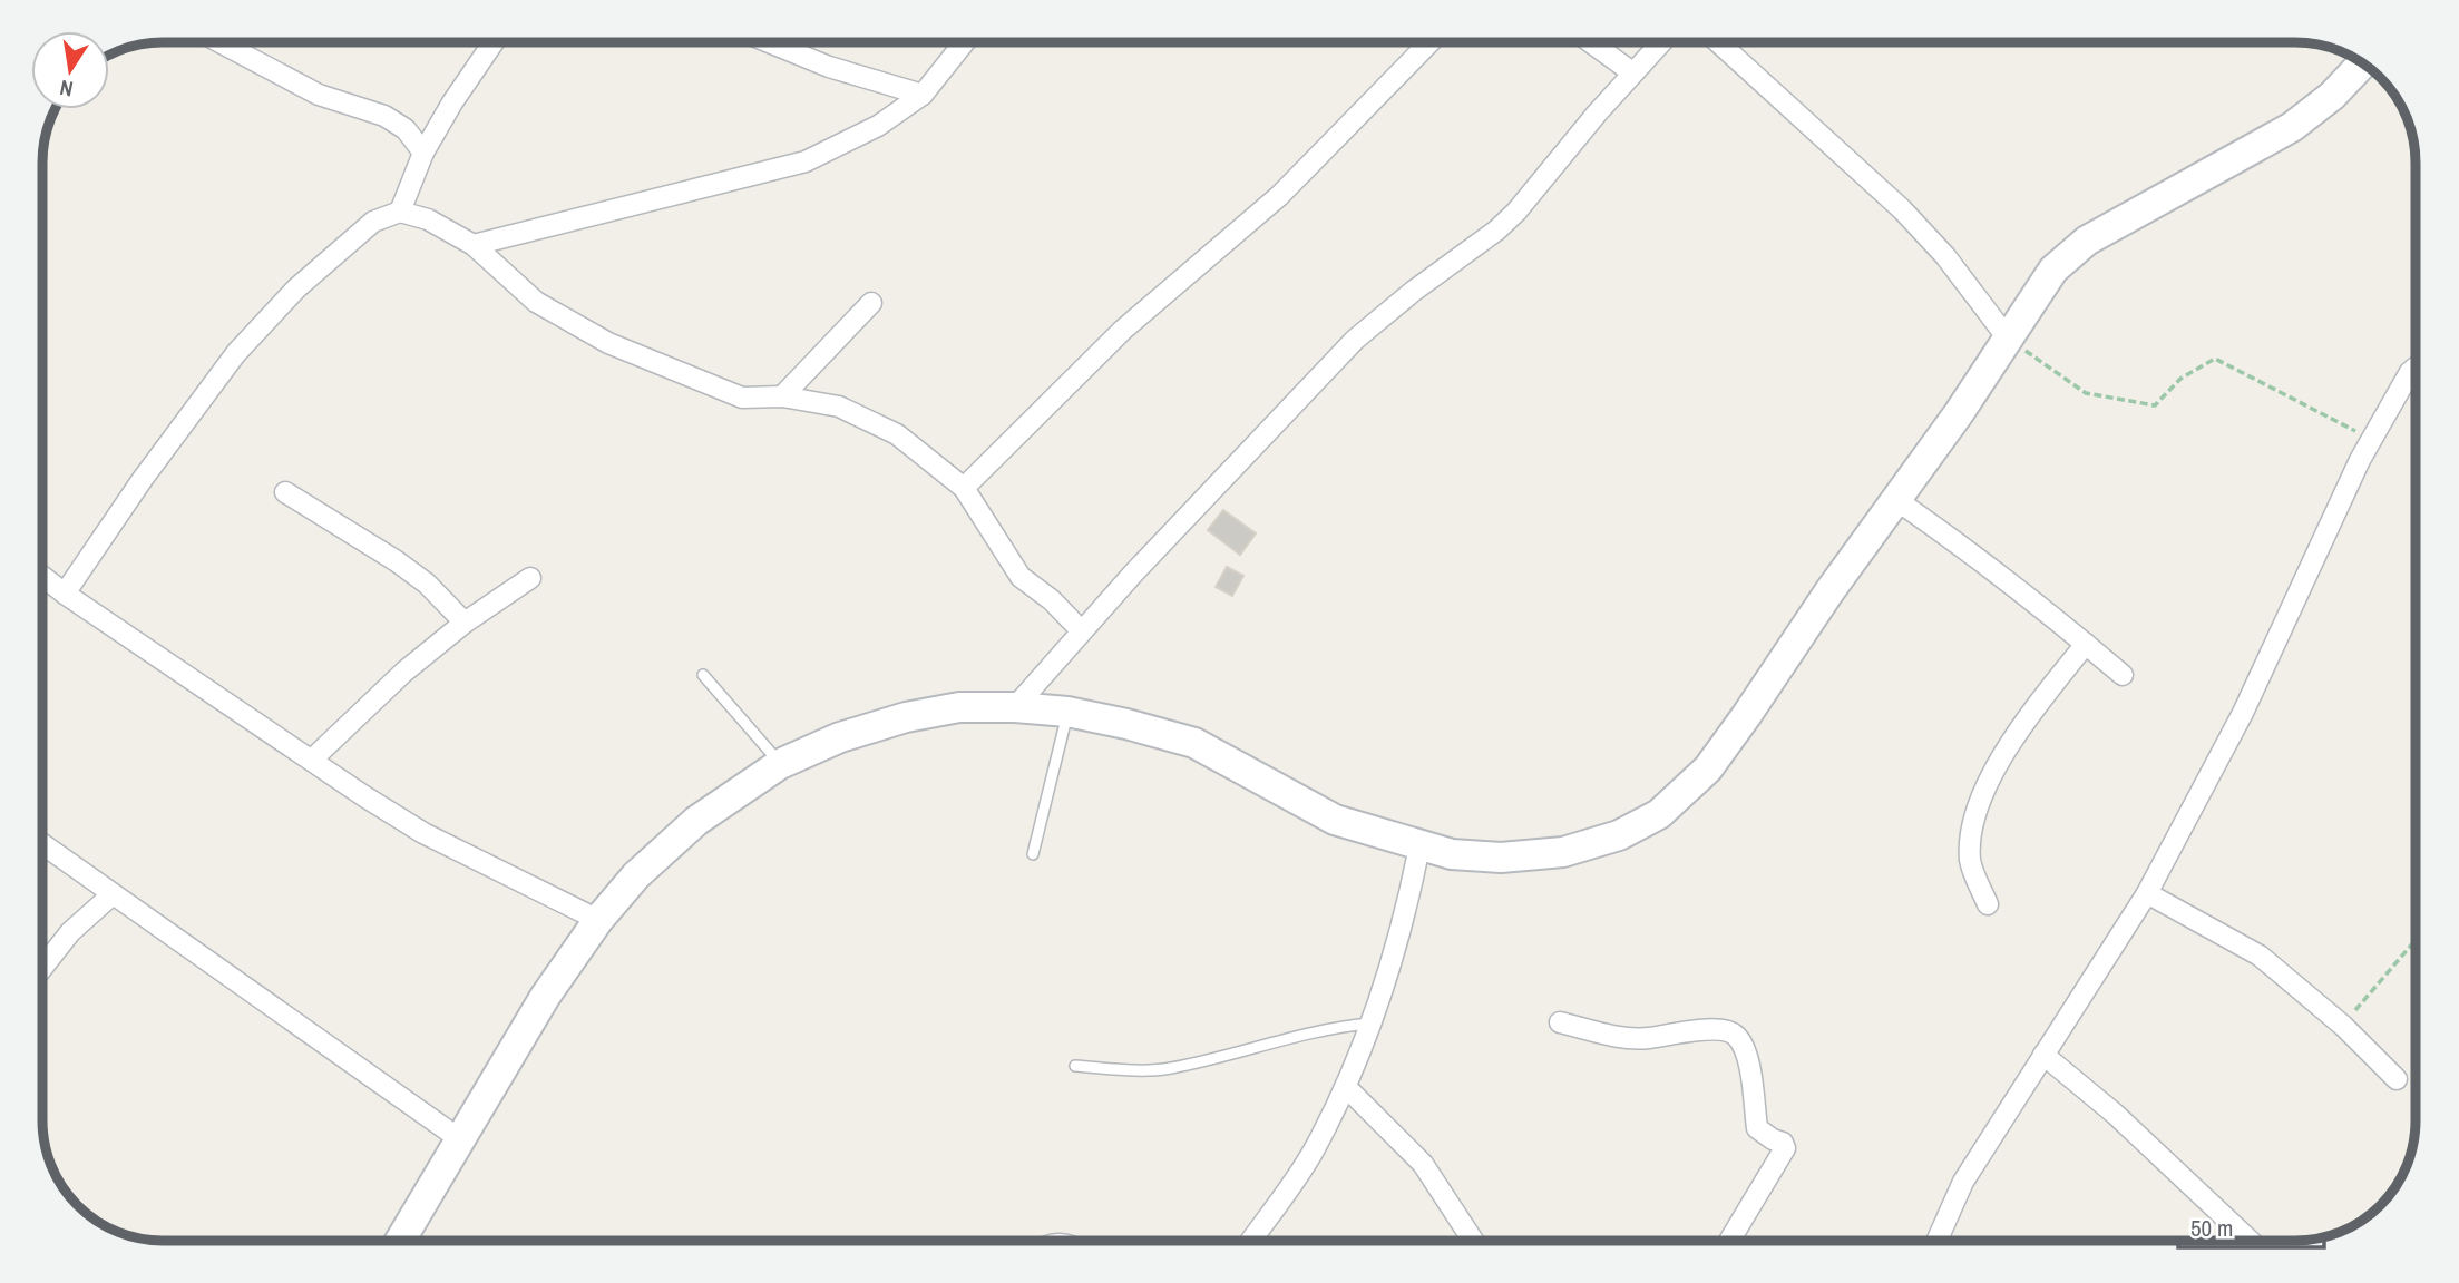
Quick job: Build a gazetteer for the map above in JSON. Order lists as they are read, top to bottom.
{
  "scale_bar": "50 m",
  "north": "bottom"
}
